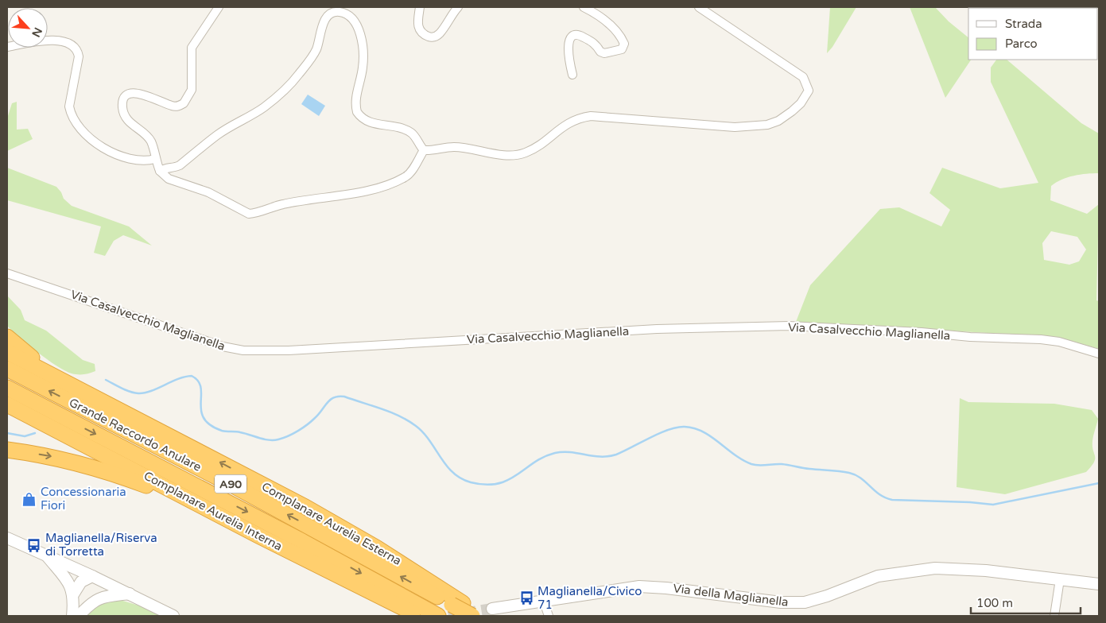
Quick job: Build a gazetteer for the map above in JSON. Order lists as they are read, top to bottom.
{
  "streets": {
    "highway": [
      "Grande Raccordo Anulare",
      "A90",
      "Complanare Aurelia Interna",
      "Complanare Aurelia Esterna"
    ],
    "street": ["Via Casalvecchio Maglianella", "Via della Maglianella"]
  },
  "crossings": [
    ["Grande Raccordo Anulare", "Complanare Aurelia Interna"],
    ["Grande Raccordo Anulare", "Complanare Aurelia Esterna"],
    ["Complanare Aurelia Esterna", "Via della Maglianella"]
  ],
  "places": {
    "shop": ["Concessionaria Fiori"],
    "bus stop": ["Maglianella/Riserva di Torretta", "Maglianella/Civico 71"]
  },
  "legend": ["Strada", "Parco"],
  "scale_bar": "100 m",
  "north": "bottom right"
}
